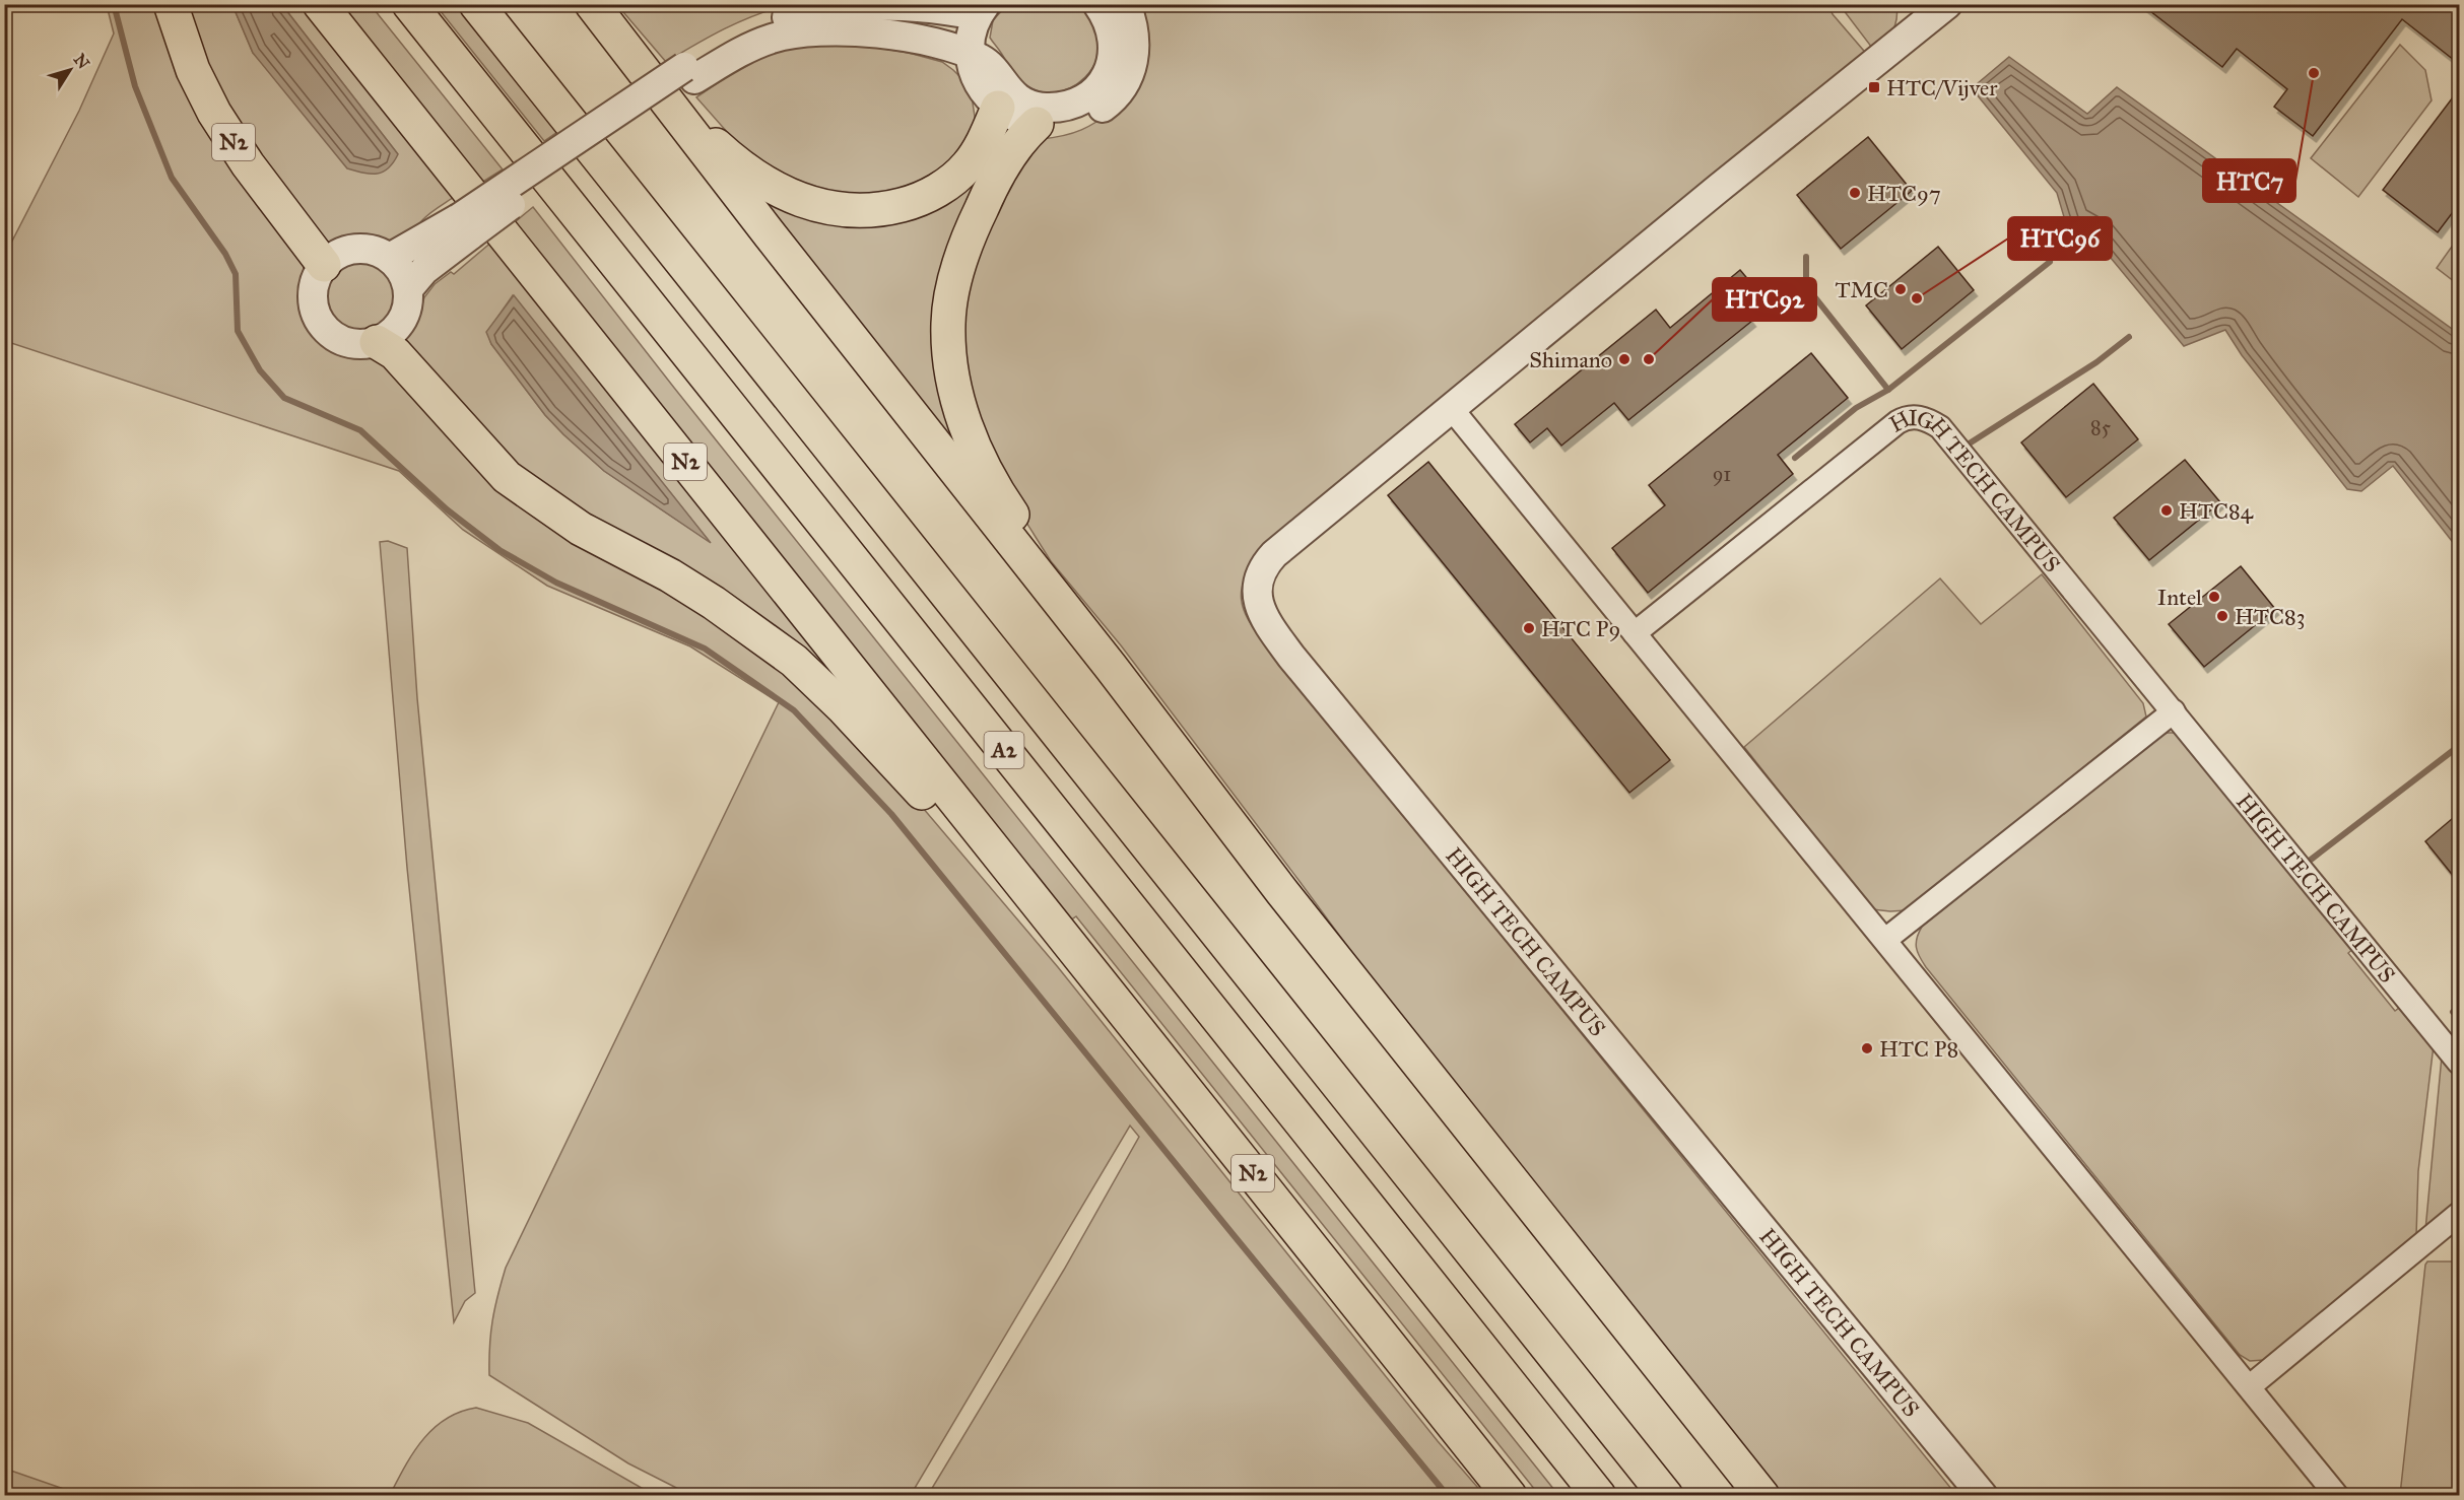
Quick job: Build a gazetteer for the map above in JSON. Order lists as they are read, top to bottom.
{
  "streets": {
    "highway": ["N2", "A2"],
    "street": ["HIGH TECH CAMPUS"]
  },
  "places": {
    "other": [
      "HTC7",
      "HTC97",
      "TMC",
      "HTC96",
      "Shimano",
      "HTC92",
      "HTC84",
      "Intel",
      "HTC83",
      "HTC P9",
      "HTC P8"
    ],
    "transit": ["HTC/Vijver"]
  },
  "house_numbers": ["85", "91"],
  "north": "top right"
}
